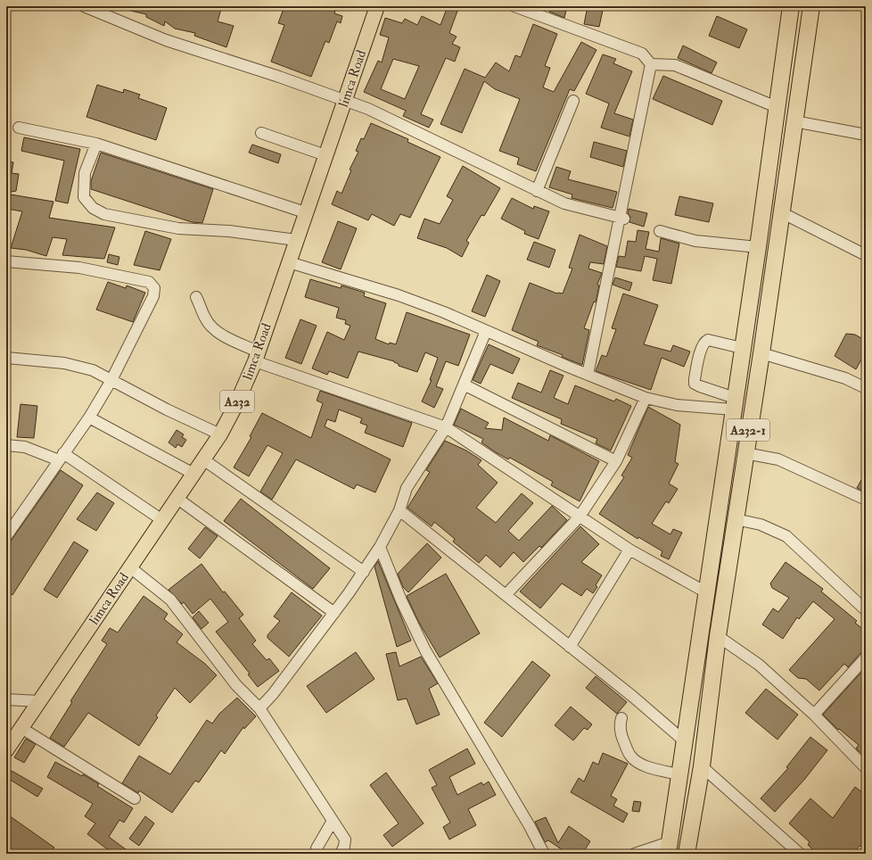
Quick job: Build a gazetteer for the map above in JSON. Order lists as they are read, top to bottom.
{
  "streets": {
    "highway": ["A232-1"],
    "main road": ["limca Road", "A232"]
  }
}
